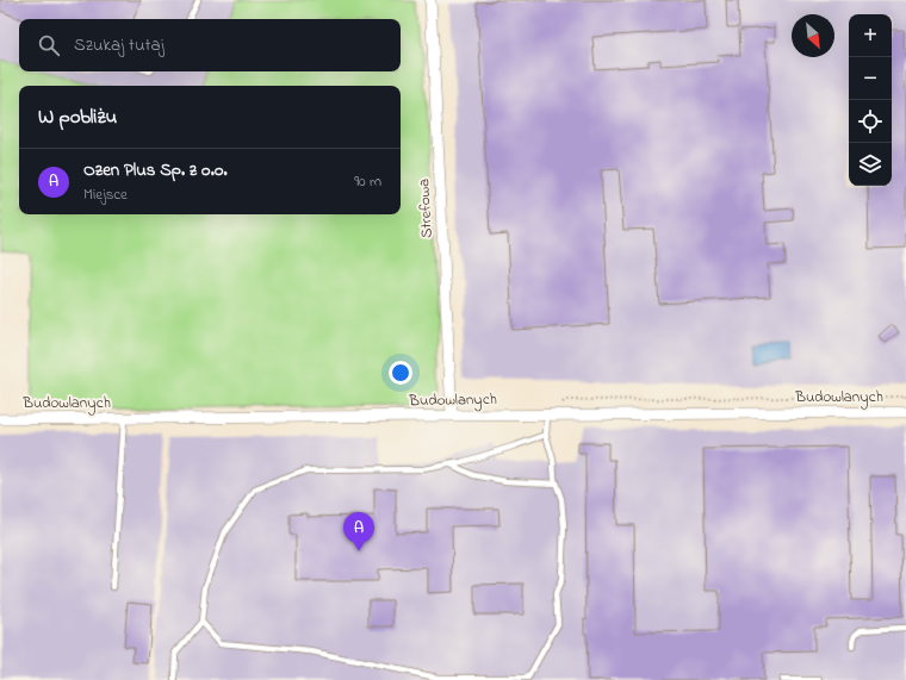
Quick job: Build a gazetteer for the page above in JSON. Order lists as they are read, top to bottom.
{
  "streets": {
    "street": ["Strefowa", "Budowlanych"]
  },
  "crossings": [
    ["Strefowa", "Budowlanych"]
  ],
  "north": "bottom right",
  "page": {
    "map_buttons": ["+", "−"],
    "search": "Szukaj tutaj",
    "heading": "W pobliżu",
    "list": [
      {
        "mark": "A",
        "name": "Ozen Plus Sp. z o.o.",
        "note": "Miejsce",
        "value": "90 m"
      }
    ],
    "pins": "A"
  }
}
